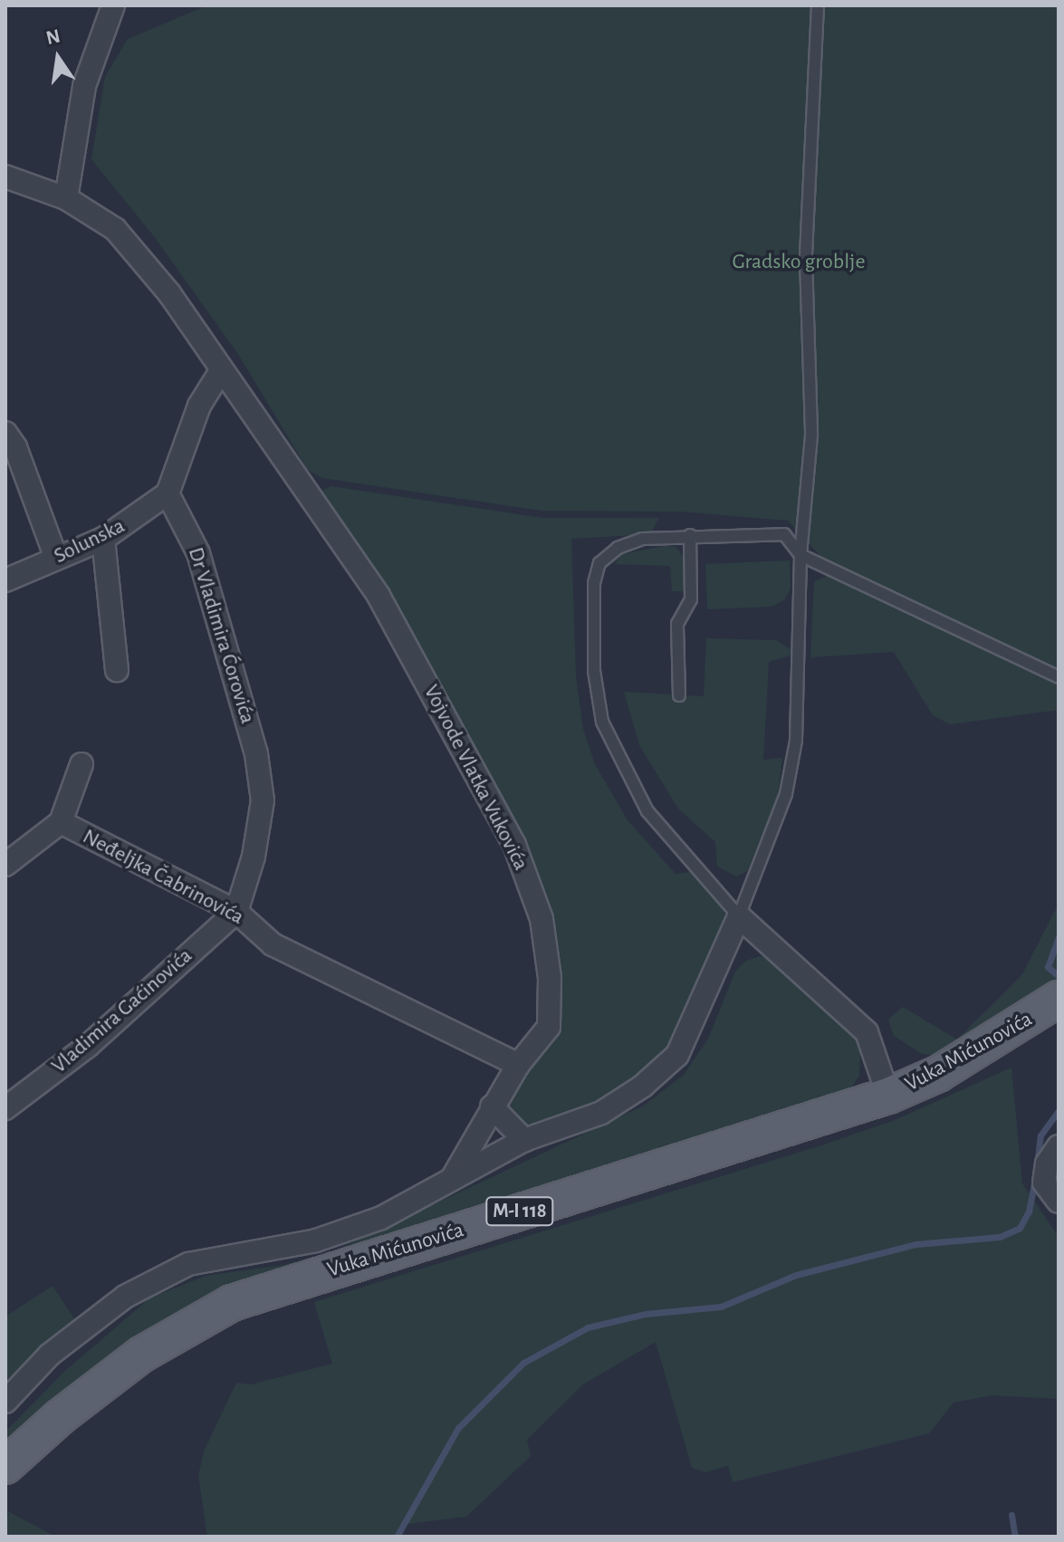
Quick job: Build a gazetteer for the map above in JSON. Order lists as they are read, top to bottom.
{
  "streets": {
    "main road": ["Vuka Mićunovića", "M-I 118"],
    "street": [
      "Solunska",
      "Dr Vladimira Ćorovića",
      "Vojvode Vlatka Vukovića",
      "Neđeljka Čabrinovića",
      "Vladimira Gaćinovića"
    ]
  },
  "crossings": [
    ["Solunska", "Dr Vladimira Ćorovića"],
    ["Dr Vladimira Ćorovića", "Neđeljka Čabrinovića"],
    ["Dr Vladimira Ćorovića", "Vladimira Gaćinovića"],
    ["Vojvode Vlatka Vukovića", "Neđeljka Čabrinovića"],
    ["Neđeljka Čabrinovića", "Vladimira Gaćinovića"]
  ],
  "parks": ["Gradsko groblje"],
  "north": "top"
}
